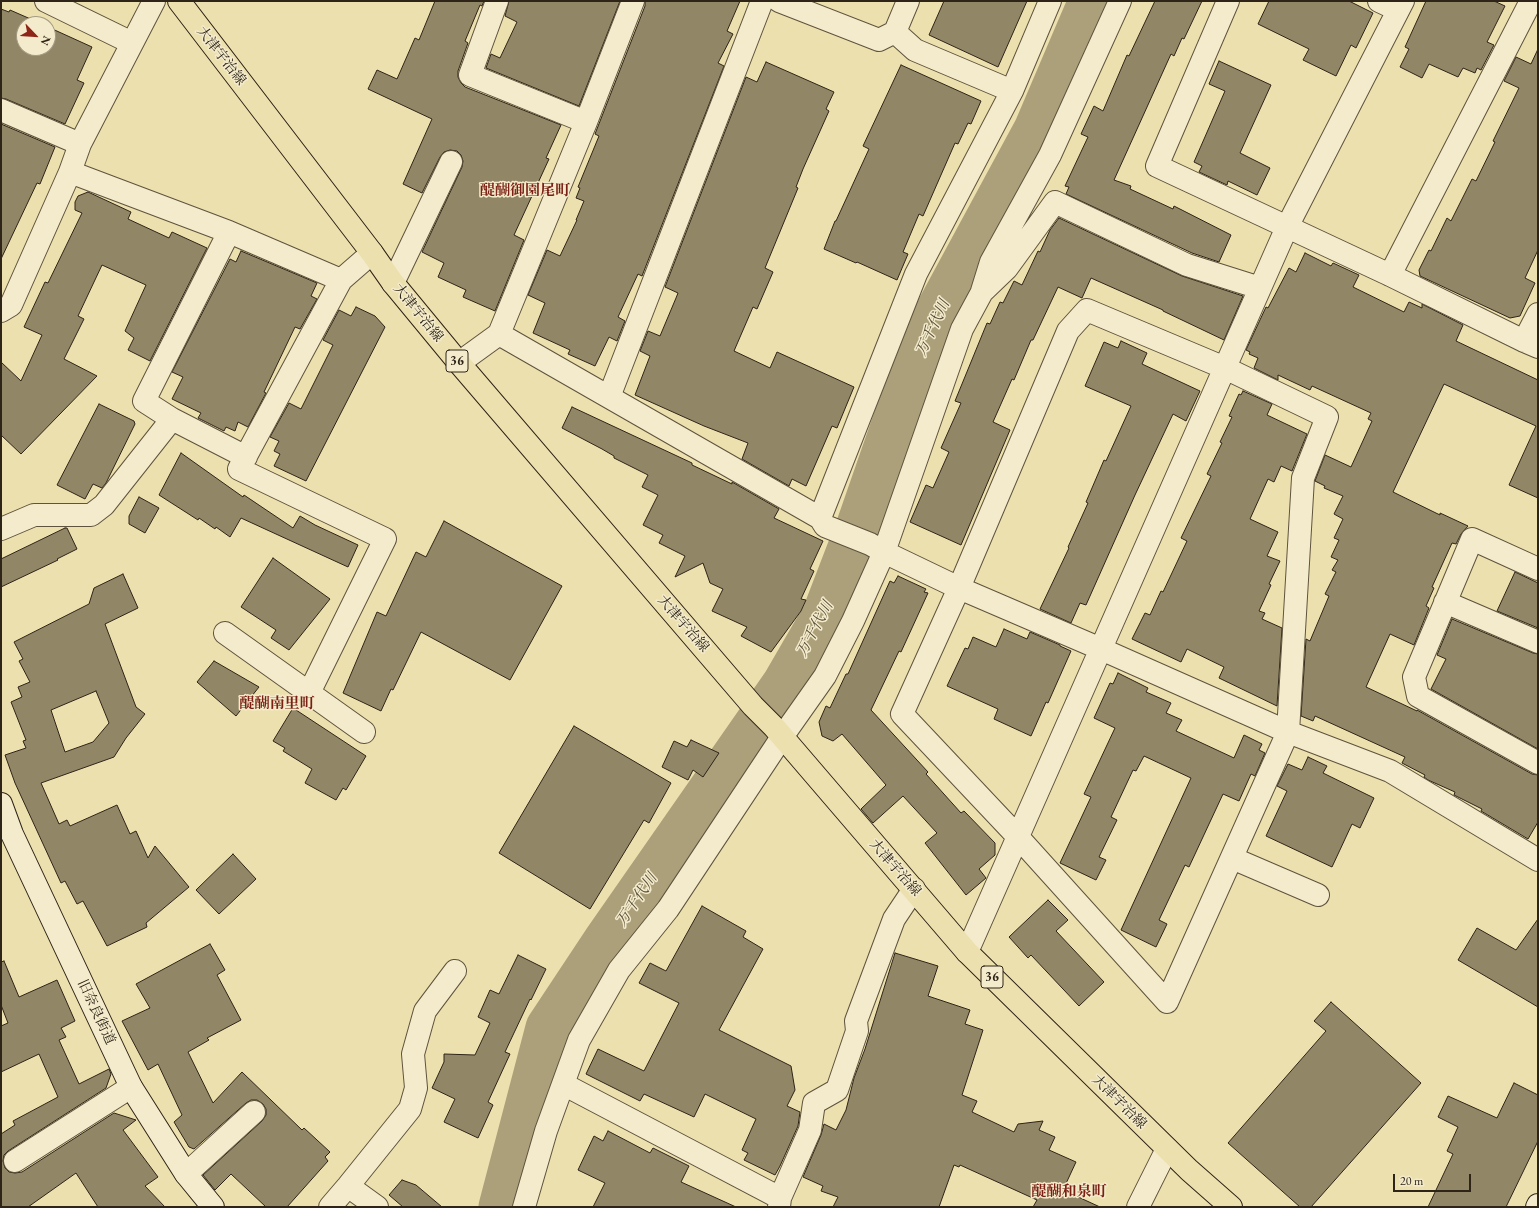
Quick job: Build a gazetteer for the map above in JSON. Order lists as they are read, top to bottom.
{
  "streets": {
    "main road": ["大津宇治線", "36"],
    "street": ["旧奈良街道"]
  },
  "districts": ["醍醐御園尾町", "醍醐南里町", "醍醐和泉町"],
  "water": ["万千代川"],
  "scale_bar": "20 m",
  "north": "bottom right"
}
